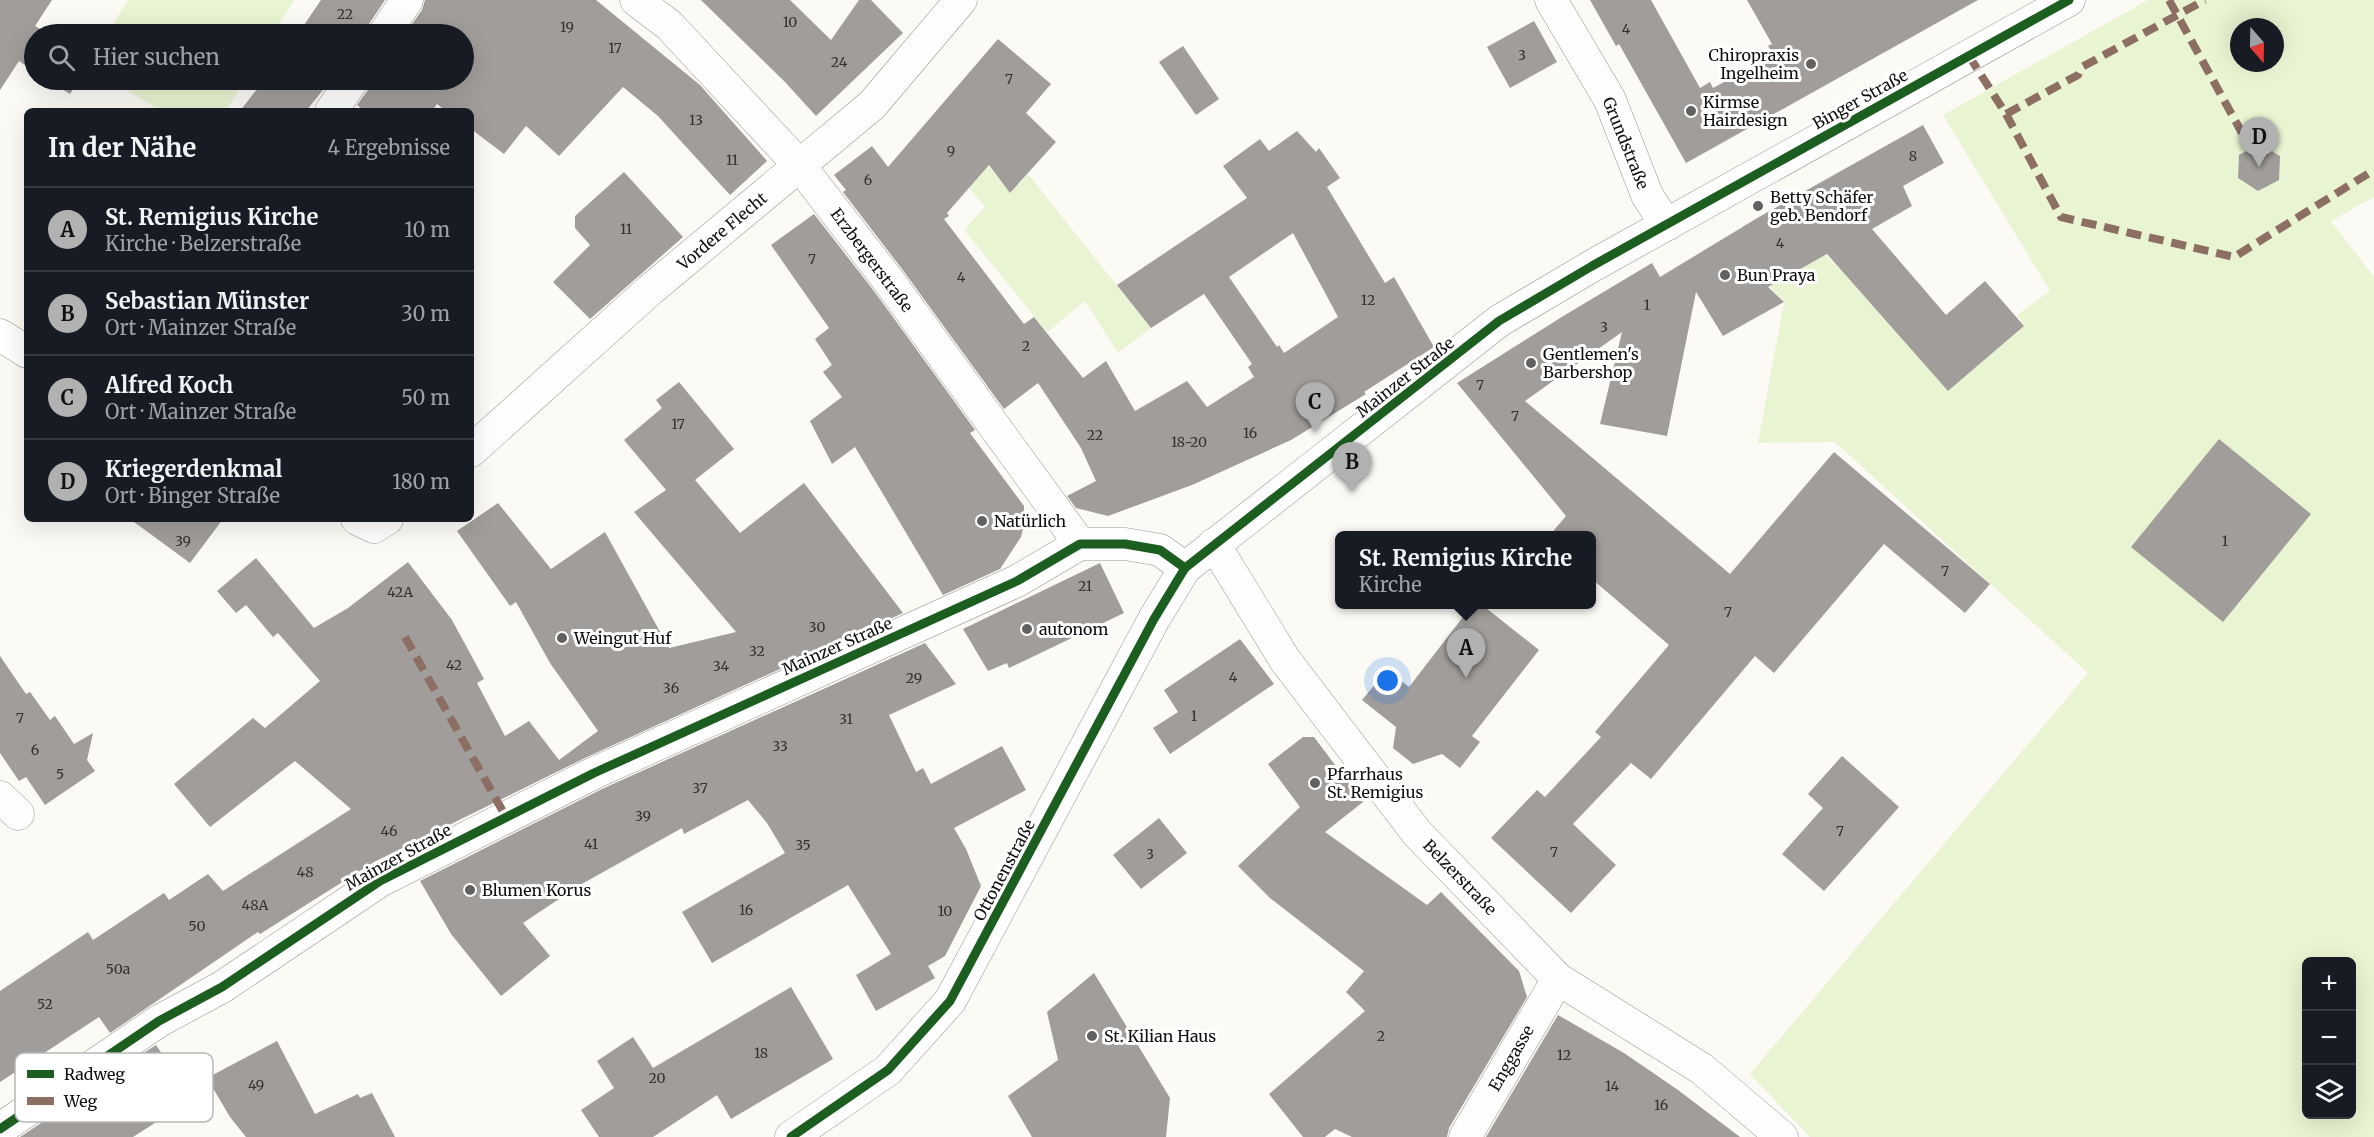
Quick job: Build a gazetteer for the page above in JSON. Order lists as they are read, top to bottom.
{
  "streets": {
    "street": [
      "Binger Straße",
      "Grundstraße",
      "Vordere Flecht",
      "Erzbergerstraße",
      "Mainzer Straße",
      "Ottonenstraße",
      "Belzerstraße",
      "Enggasse"
    ]
  },
  "crossings": [
    ["Binger Straße", "Grundstraße"],
    ["Binger Straße", "Mainzer Straße"],
    ["Grundstraße", "Mainzer Straße"],
    ["Vordere Flecht", "Erzbergerstraße"],
    ["Erzbergerstraße", "Mainzer Straße"],
    ["Mainzer Straße", "Ottonenstraße"],
    ["Mainzer Straße", "Belzerstraße"],
    ["Belzerstraße", "Enggasse"]
  ],
  "places": [
    "Chiropraxis Ingelheim",
    "Kirmse Hairdesign",
    "Betty Schäfer geb. Bendorf",
    "Bun Praya",
    "Gentlemen's Barbershop",
    "Natürlich",
    "autonom",
    "Weingut Huf",
    "Pfarrhaus St. Remigius",
    "Blumen Korus",
    "St. Kilian Haus"
  ],
  "house_numbers": [
    "22",
    "10",
    "19",
    "4",
    "17",
    "3",
    "24",
    "7",
    "13",
    "9",
    "8",
    "11",
    "6",
    "11",
    "4",
    "7",
    "4",
    "12",
    "1",
    "3",
    "2",
    "7",
    "7",
    "17",
    "16",
    "22",
    "18-20",
    "39",
    "1",
    "7",
    "21",
    "42A",
    "7",
    "30",
    "32",
    "42",
    "34",
    "4",
    "29",
    "36",
    "1",
    "7",
    "31",
    "33",
    "6",
    "5",
    "37",
    "39",
    "46",
    "7",
    "41",
    "35",
    "7",
    "3",
    "48",
    "48A",
    "16",
    "10",
    "50",
    "50a",
    "52",
    "2",
    "18",
    "12",
    "20",
    "49",
    "14",
    "16"
  ],
  "legend": ["Radweg", "Weg"],
  "north": "bottom",
  "page": {
    "search": "Hier suchen",
    "heading": ["In der Nähe", "4 Ergebnisse"],
    "pins": [
      "D",
      "C",
      "B",
      "A"
    ],
    "list": [
      {
        "mark": "A",
        "name": "St. Remigius Kirche",
        "note": "Kirche · Belzerstraße",
        "value": "10 m"
      },
      {
        "mark": "B",
        "name": "Sebastian Münster",
        "note": "Ort · Mainzer Straße",
        "value": "30 m"
      },
      {
        "mark": "C",
        "name": "Alfred Koch",
        "note": "Ort · Mainzer Straße",
        "value": "50 m"
      },
      {
        "mark": "D",
        "name": "Kriegerdenkmal",
        "note": "Ort · Binger Straße",
        "value": "180 m"
      }
    ],
    "popup": ["St. Remigius Kirche", "Kirche"],
    "map_buttons": ["+", "−"]
  }
}
